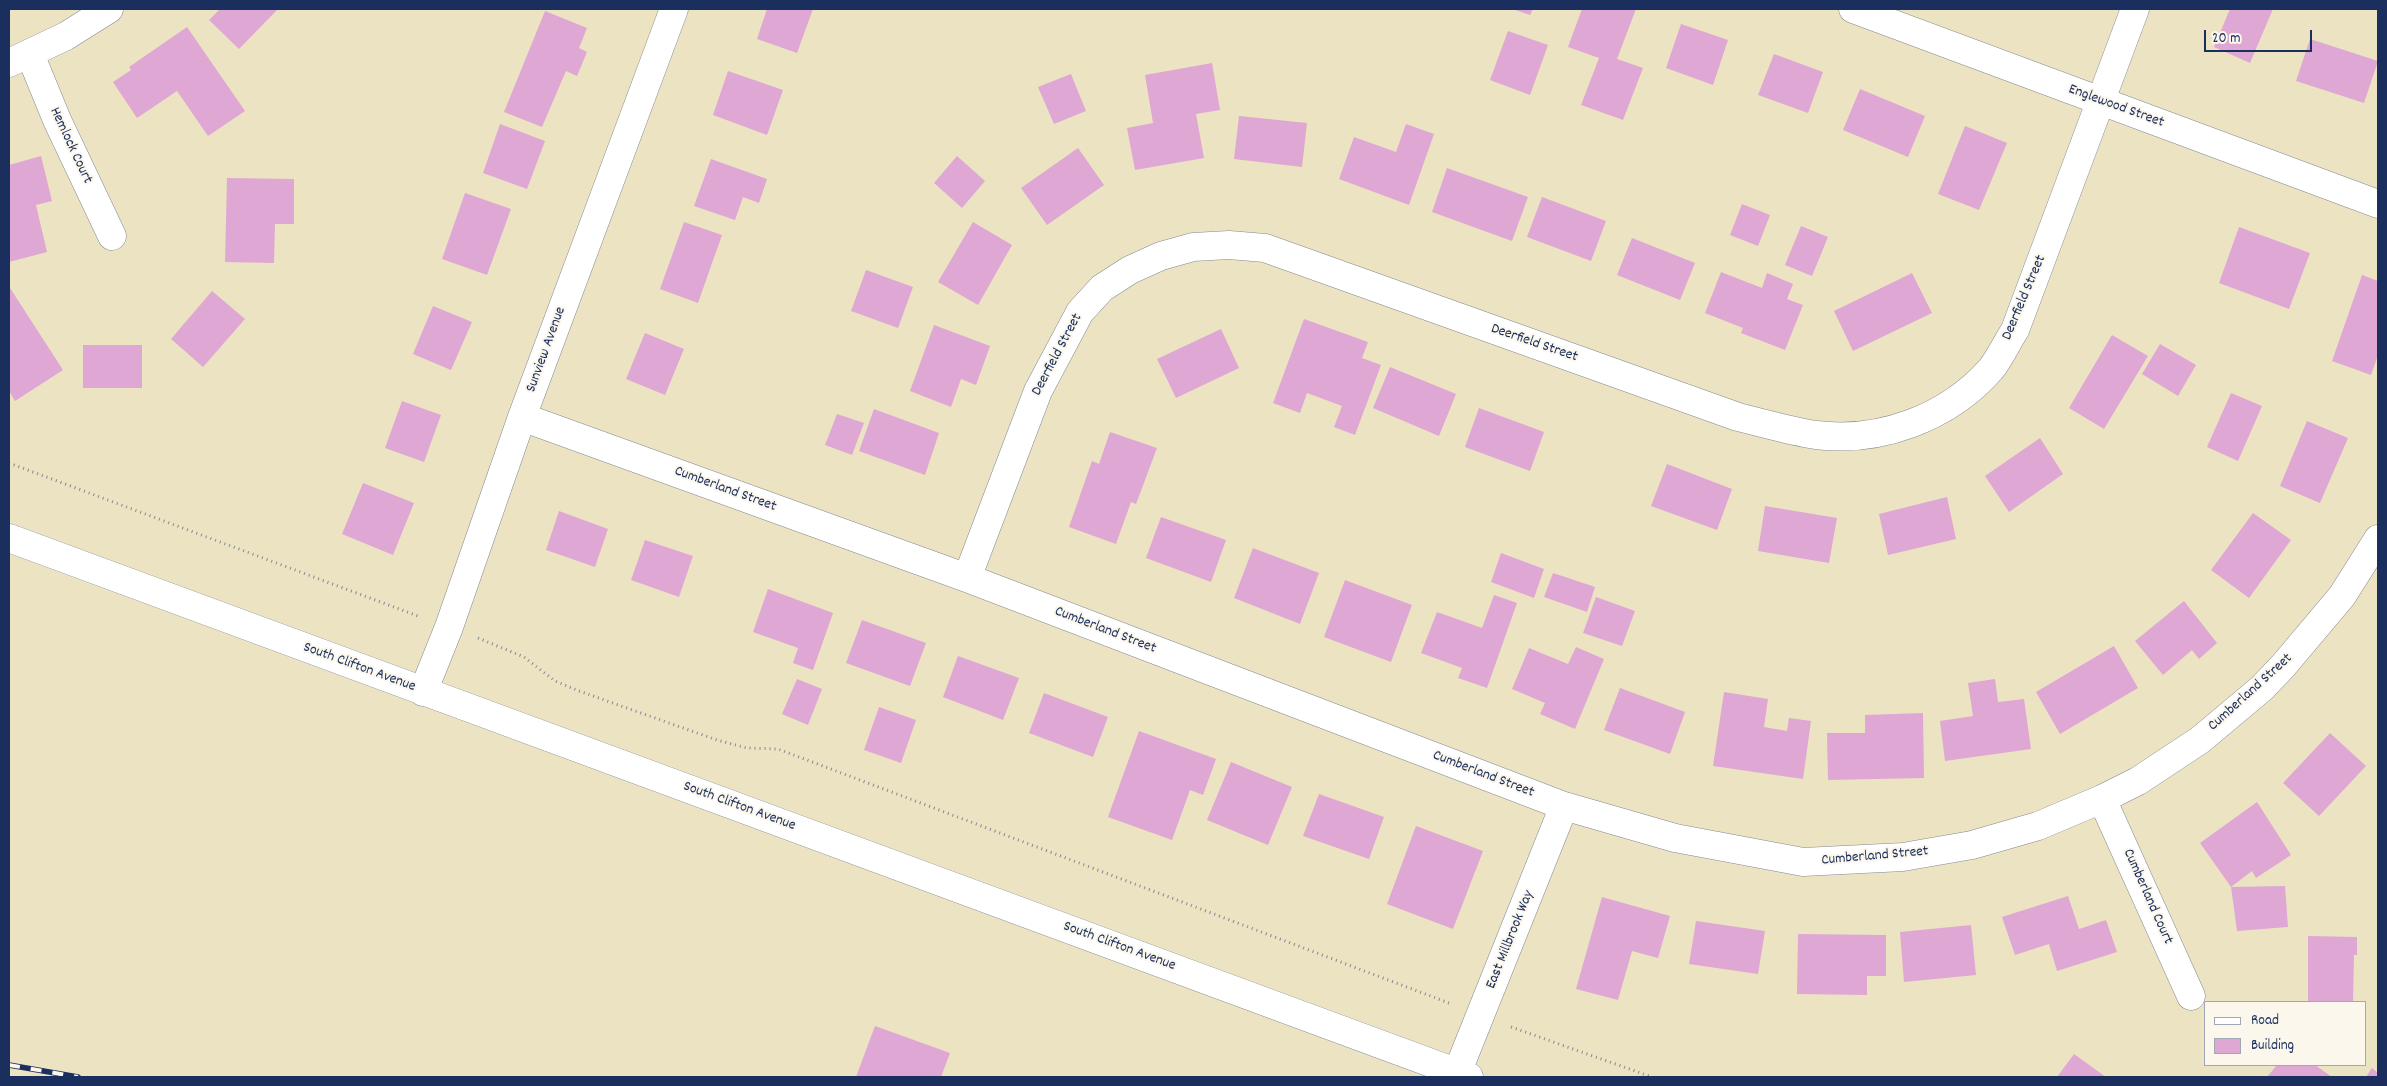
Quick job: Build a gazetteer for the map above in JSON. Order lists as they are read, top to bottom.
{
  "streets": {
    "street": [
      "Englewood Street",
      "Hemlock Court",
      "Deerfield Street",
      "Sunview Avenue",
      "Cumberland Street",
      "South Clifton Avenue",
      "Cumberland Court",
      "East Millbrook Way"
    ]
  },
  "crossings": [
    ["Englewood Street", "Deerfield Street"],
    ["Deerfield Street", "Cumberland Street"],
    ["Sunview Avenue", "Cumberland Street"],
    ["Sunview Avenue", "South Clifton Avenue"],
    ["Cumberland Street", "Cumberland Court"],
    ["Cumberland Street", "East Millbrook Way"],
    ["South Clifton Avenue", "East Millbrook Way"]
  ],
  "legend": ["Road", "Building"],
  "scale_bar": "20 m"
}
